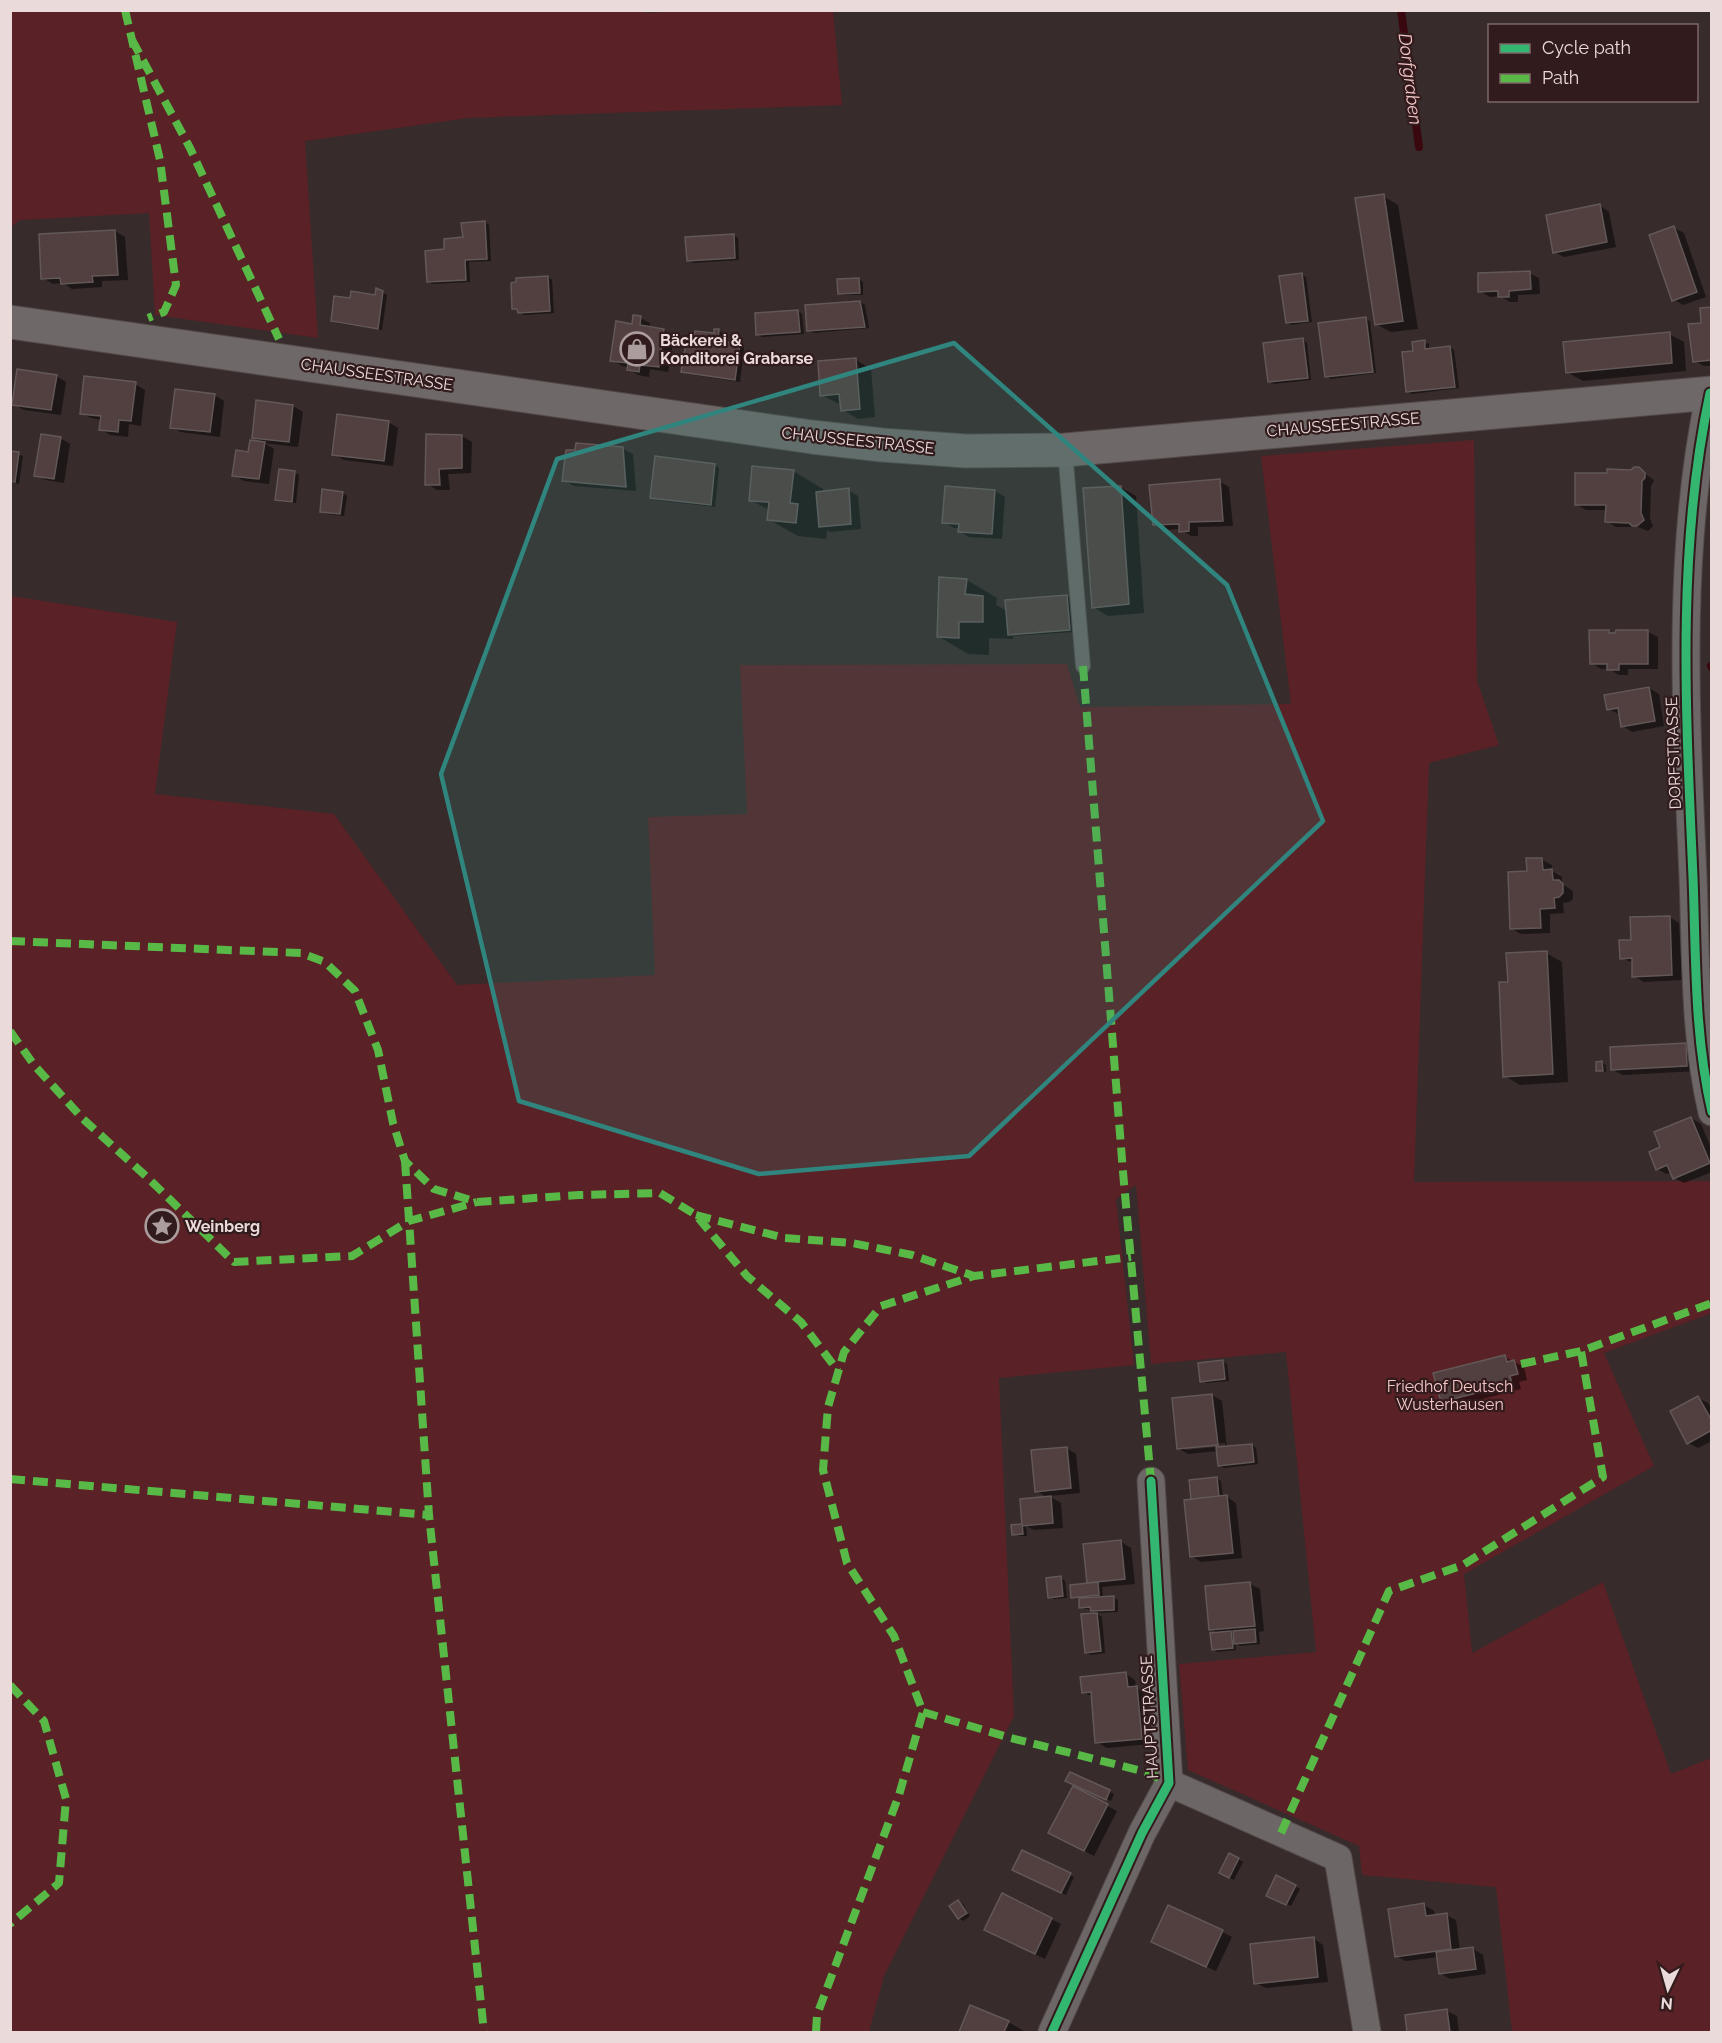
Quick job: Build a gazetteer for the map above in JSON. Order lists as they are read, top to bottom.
{
  "streets": {
    "main road": ["CHAUSSEESTRASSE"],
    "street": ["DORFSTRASSE", "HAUPTSTRASSE"]
  },
  "crossings": [
    ["CHAUSSEESTRASSE", "DORFSTRASSE"]
  ],
  "water": ["Dorfgraben"],
  "parks": ["Friedhof Deutsch Wusterhausen"],
  "places": {
    "shop": ["Bäckerei & Konditorei Grabarse"],
    "place": ["Weinberg"]
  },
  "legend": ["Cycle path", "Path"],
  "north": "bottom"
}
